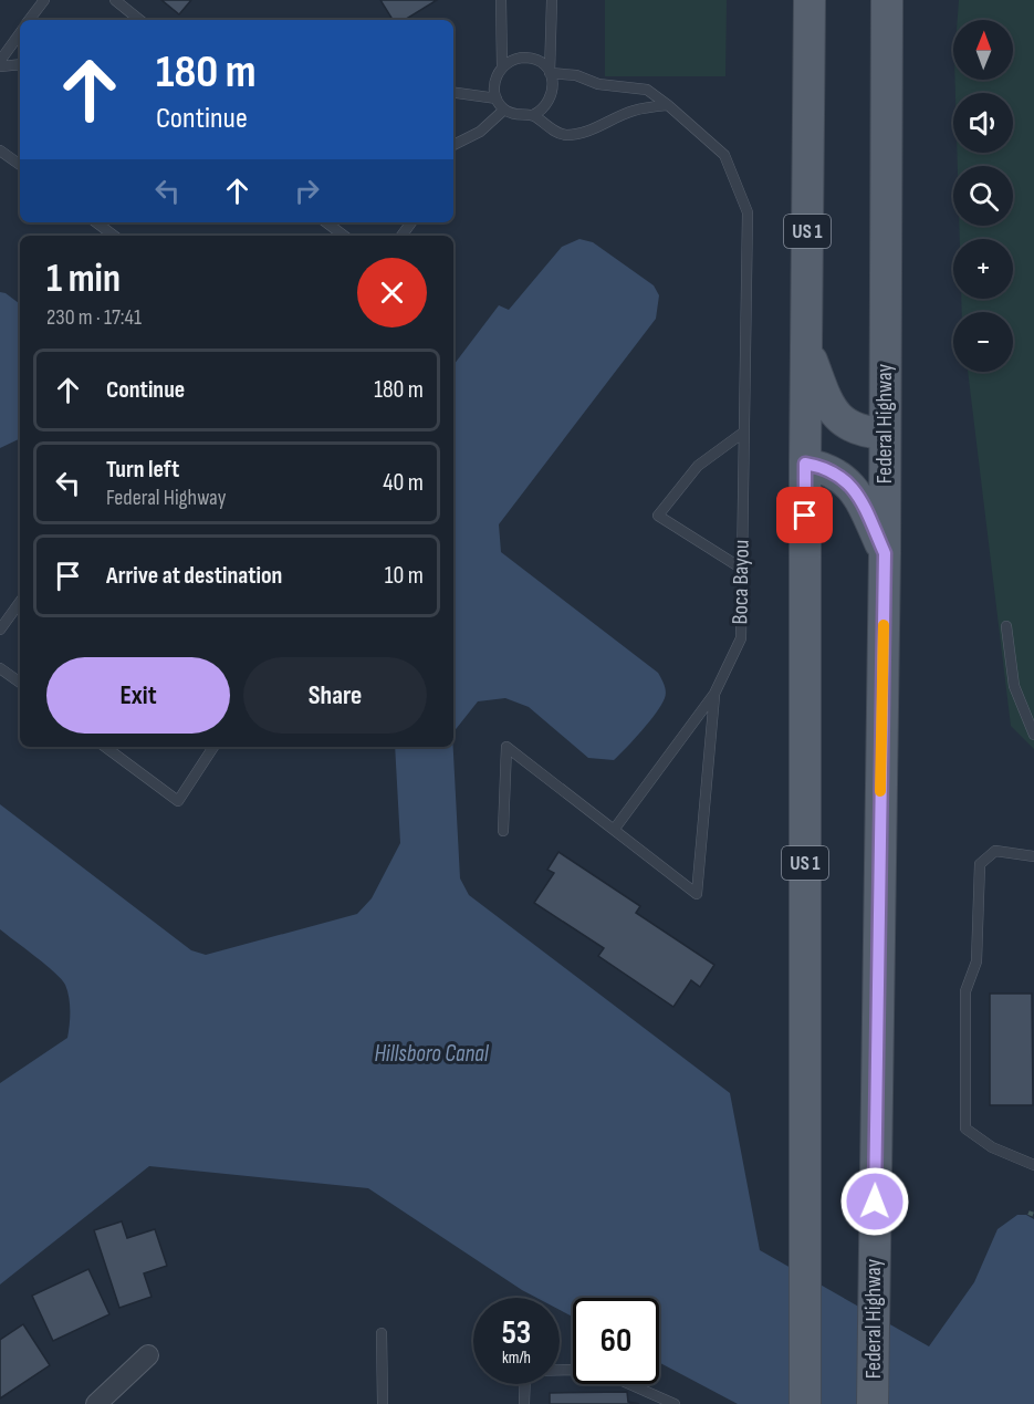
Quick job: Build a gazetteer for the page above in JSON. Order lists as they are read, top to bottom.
{
  "streets": {
    "main road": ["US 1", "Federal Highway"],
    "lane": ["Boca Bayou"]
  },
  "water": ["Hillsboro Canal"],
  "north": "top",
  "page": {
    "map_buttons": ["+", "−"],
    "turn": ["180 m", "Continue"],
    "heading": ["1 min", "230 m · 17:41"],
    "list": [
      {
        "name": "Continue",
        "value": "180 m"
      },
      {
        "name": "Turn left",
        "note": "Federal Highway",
        "value": "40 m"
      },
      {
        "name": "Arrive at destination",
        "value": "10 m"
      }
    ],
    "buttons": ["Exit", "Share"],
    "speed": "53 km/h",
    "limit": "60"
  }
}
